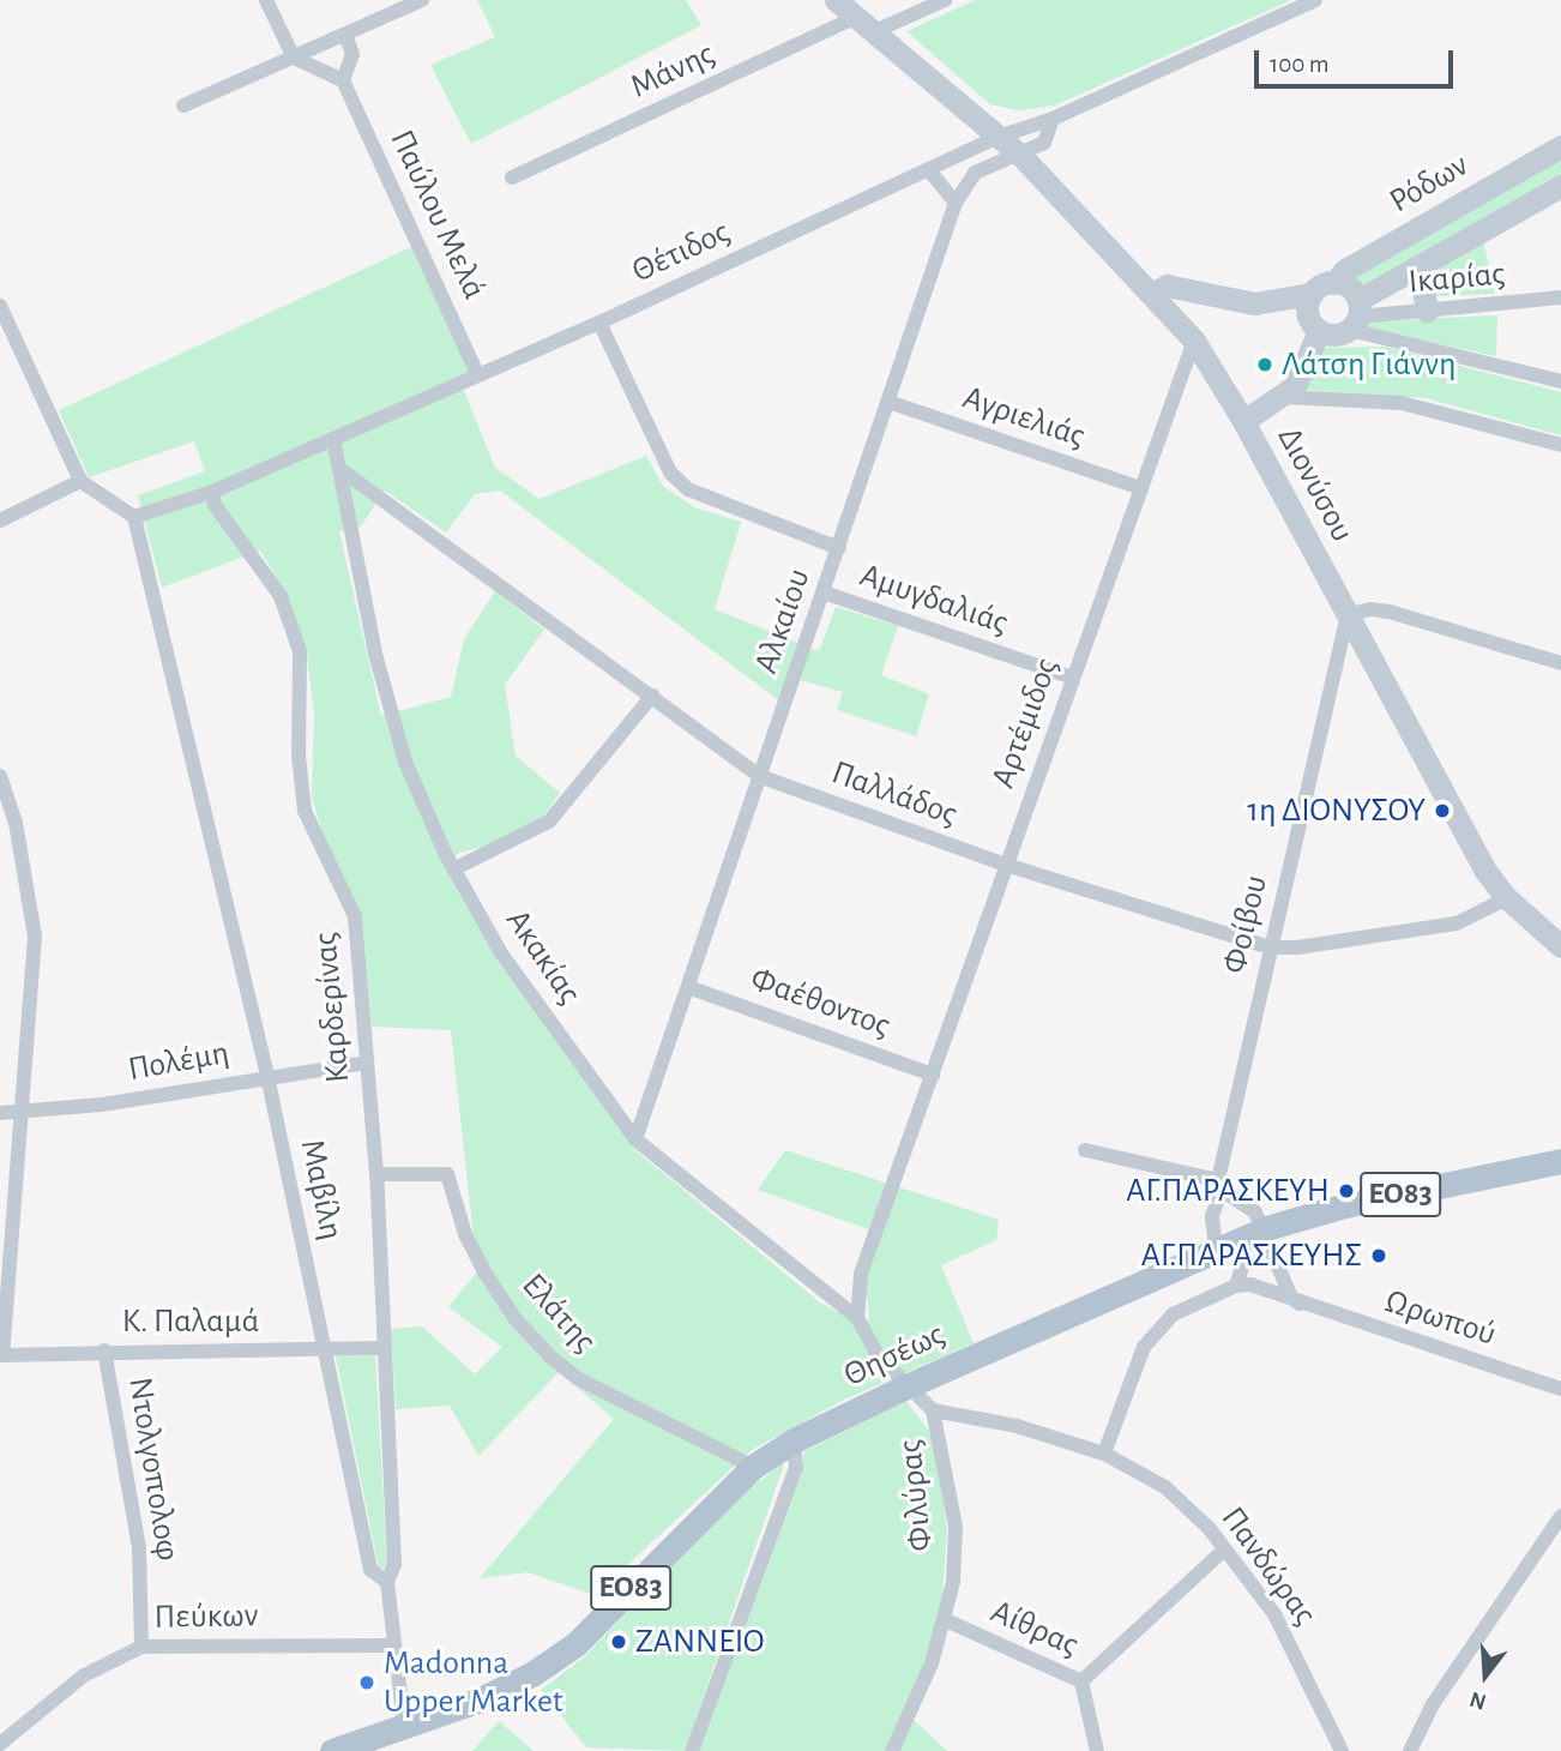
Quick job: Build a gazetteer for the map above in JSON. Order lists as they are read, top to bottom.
{
  "streets": {
    "main road": [
      "Ρόδων",
      "Διονύσου",
      "ΕΟ83",
      "Θησέως"
    ],
    "street": [
      "Μάνης",
      "Παύλου Μελά",
      "Θέτιδος",
      "Ικαρίας",
      "Αγριελιάς",
      "Αμυγδαλιάς",
      "Αλκαίου",
      "Αρτέμιδος",
      "Παλλάδος",
      "Φοίβου",
      "Ακακίας",
      "Φαέθοντος",
      "Καρδερίνας",
      "Πολέμη",
      "Μαβίλη",
      "Ελάτης",
      "Ωρωπού",
      "Κ. Παλαμά",
      "Ντολγοπολοφ",
      "Φιλύρας",
      "Πανδώρας",
      "Πεύκων",
      "Αίθρας"
    ]
  },
  "crossings": [
    ["Μάνης", "Διονύσου"],
    ["Ρόδων", "Ικαρίας"],
    ["Παύλου Μελά", "Θέτιδος"],
    ["Θέτιδος", "Διονύσου"],
    ["Θέτιδος", "Αλκαίου"],
    ["Θέτιδος", "Ακακίας"],
    ["Αγριελιάς", "Αλκαίου"],
    ["Αγριελιάς", "Αρτέμιδος"],
    ["Διονύσου", "Αλκαίου"],
    ["Διονύσου", "Αρτέμιδος"],
    ["Διονύσου", "Παλλάδος"],
    ["Διονύσου", "Φοίβου"],
    ["Αμυγδαλιάς", "Αλκαίου"],
    ["Αμυγδαλιάς", "Αρτέμιδος"],
    ["Αλκαίου", "Παλλάδος"],
    ["Αλκαίου", "Ακακίας"],
    ["Αλκαίου", "Φαέθοντος"],
    ["Αρτέμιδος", "Παλλάδος"],
    ["Αρτέμιδος", "Ακακίας"],
    ["Αρτέμιδος", "Φαέθοντος"],
    ["Παλλάδος", "Φοίβου"],
    ["Παλλάδος", "Ακακίας"],
    ["Φοίβου", "Θησέως"],
    ["Ακακίας", "Θησέως"],
    ["Ακακίας", "Φιλύρας"],
    ["Καρδερίνας", "Πολέμη"],
    ["Καρδερίνας", "Μαβίλη"],
    ["Καρδερίνας", "Ελάτης"],
    ["Καρδερίνας", "Κ. Παλαμά"],
    ["Πολέμη", "Μαβίλη"],
    ["Μαβίλη", "Κ. Παλαμά"],
    ["Μαβίλη", "Θησέως"],
    ["Μαβίλη", "Πεύκων"],
    ["Ελάτης", "Θησέως"],
    ["Κ. Παλαμά", "Ντολγοπολοφ"],
    ["Θησέως", "Φιλύρας"],
    ["Ντολγοπολοφ", "Πεύκων"],
    ["Φιλύρας", "Πανδώρας"],
    ["Φιλύρας", "Αίθρας"]
  ],
  "places": [
    "Λάτση Γιάννη",
    "1η ΔΙΟΝΥΣΟΥ",
    "ΑΓ.ΠΑΡΑΣΚΕΥΗ",
    "ΑΓ.ΠΑΡΑΣΚΕΥΗΣ",
    "ΖΑΝΝΕΙΟ",
    "Madonna Upper Market"
  ],
  "scale_bar": "100 m",
  "north": "bottom"
}
